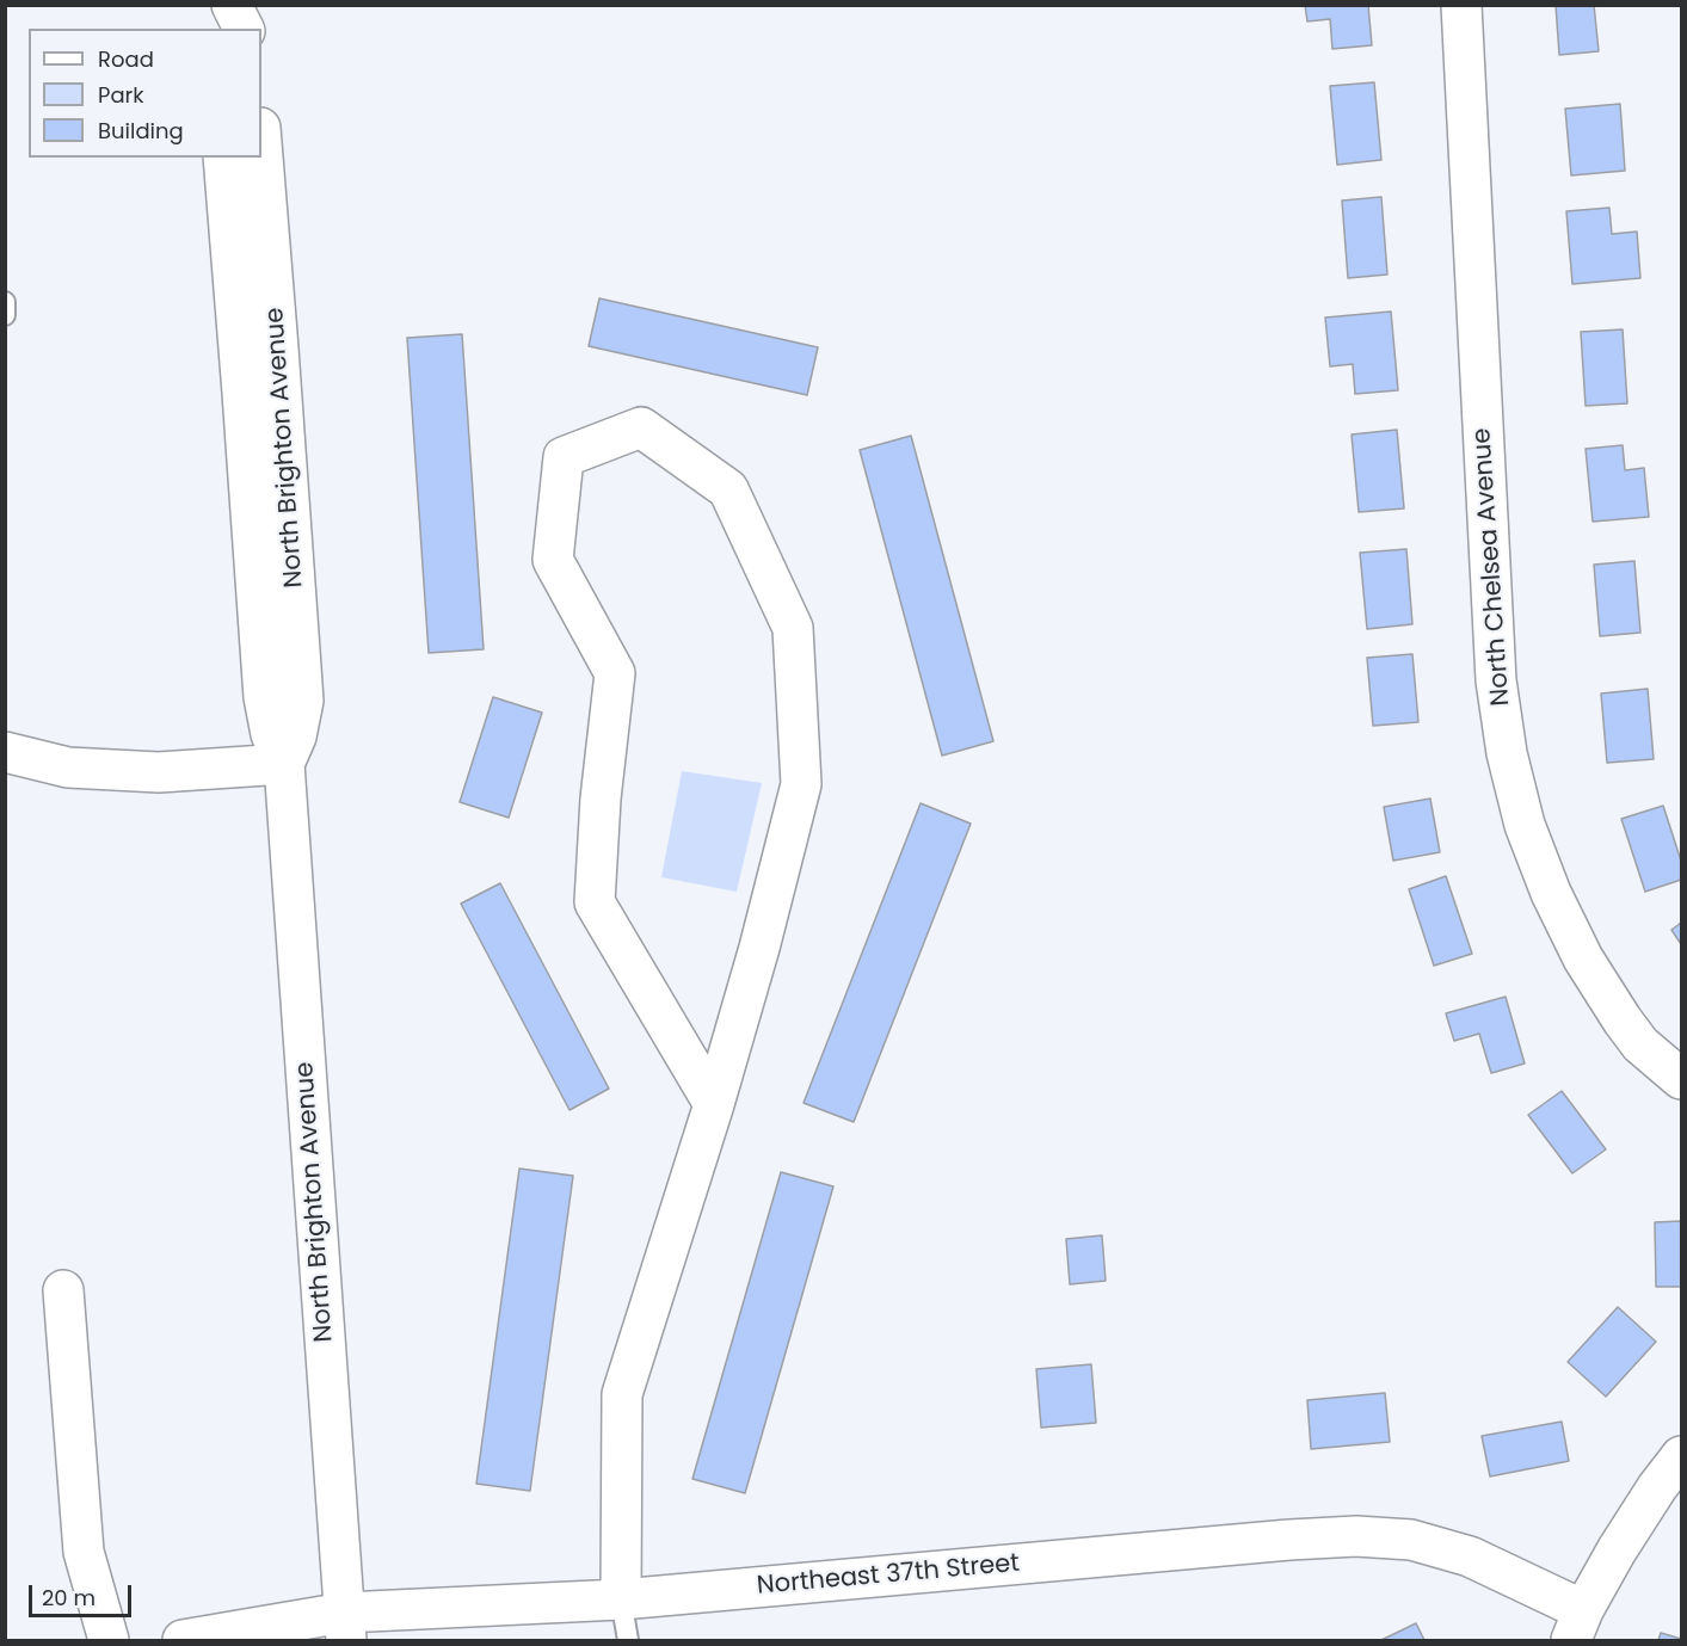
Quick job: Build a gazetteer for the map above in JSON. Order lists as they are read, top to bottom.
{
  "streets": {
    "street": ["North Brighton Avenue", "North Chelsea Avenue", "Northeast 37th Street"]
  },
  "crossings": [
    ["North Brighton Avenue", "Northeast 37th Street"]
  ],
  "legend": ["Road", "Park", "Building"],
  "scale_bar": "20 m"
}
